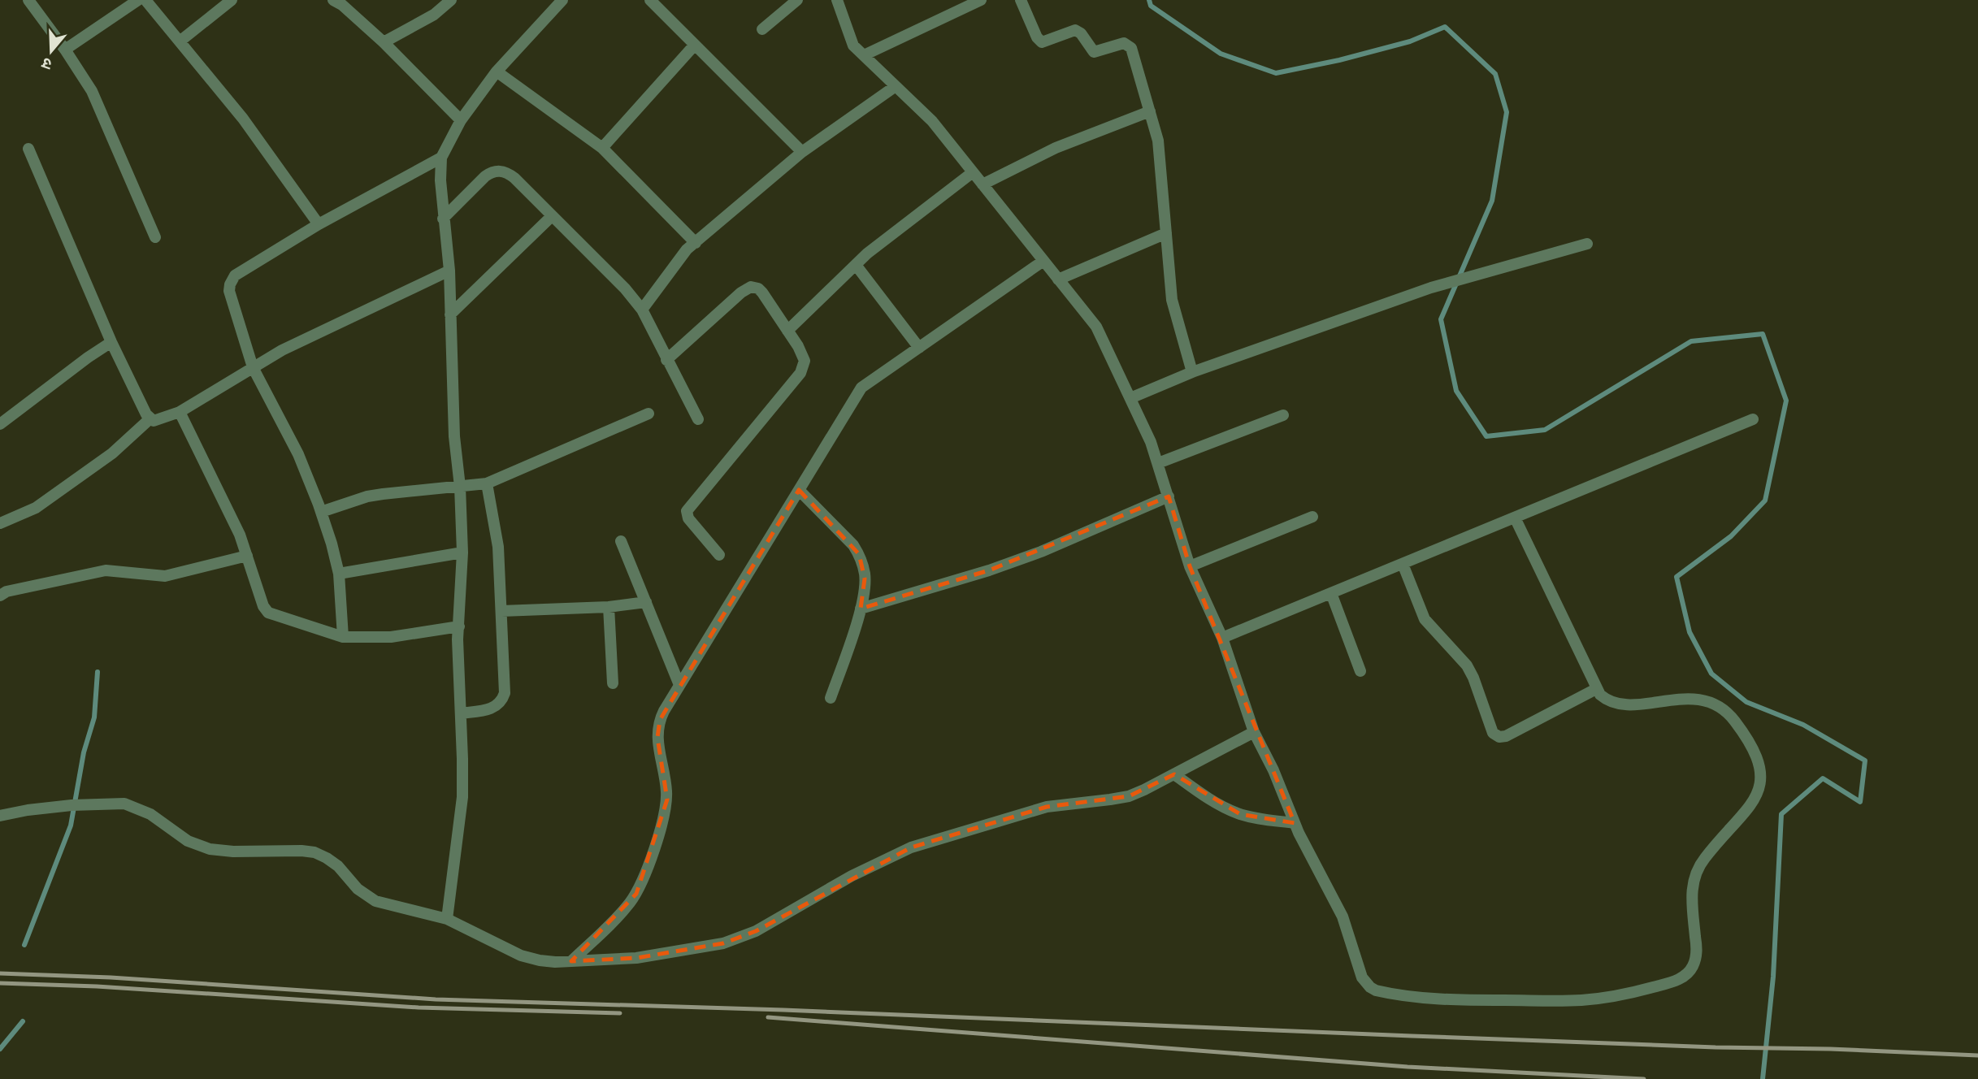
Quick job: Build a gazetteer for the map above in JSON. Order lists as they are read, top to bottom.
{
  "north": "bottom"
}
